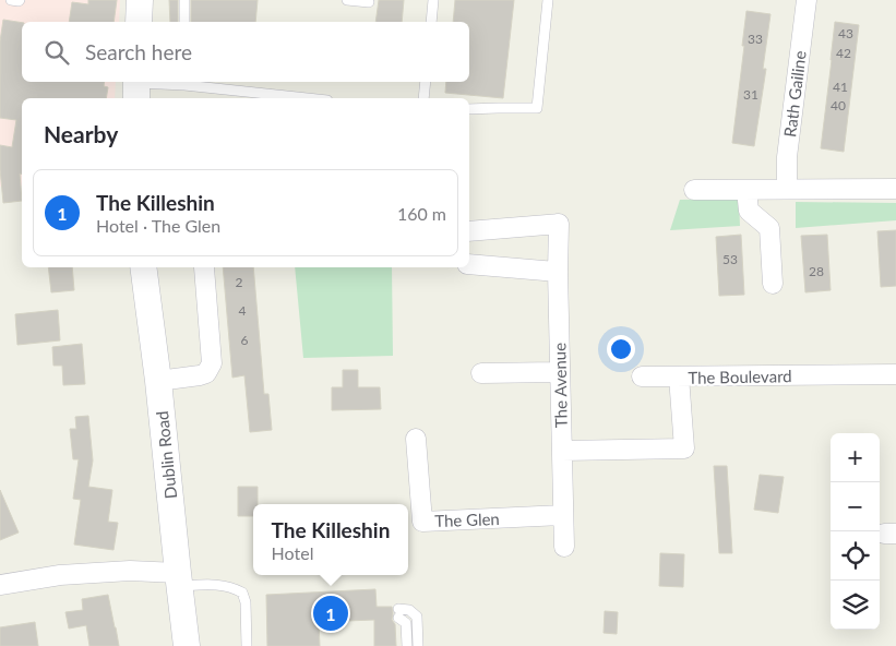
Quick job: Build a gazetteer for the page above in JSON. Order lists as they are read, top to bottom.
{
  "streets": {
    "main road": ["Dublin Road"],
    "street": [
      "Rath Gailine",
      "The Boulevard",
      "The Avenue",
      "The Glen"
    ]
  },
  "crossings": [
    ["The Boulevard", "The Avenue"],
    ["The Avenue", "The Glen"]
  ],
  "house_numbers": [
    "43",
    "33",
    "42",
    "41",
    "31",
    "40",
    "53",
    "28",
    "2",
    "4",
    "6"
  ],
  "page": {
    "search": "Search here",
    "heading": "Nearby",
    "list": [
      {
        "mark": "1",
        "name": "The Killeshin",
        "note": "Hotel · The Glen",
        "value": "160 m"
      }
    ],
    "map_buttons": ["+", "−"],
    "popup": ["The Killeshin", "Hotel"],
    "pins": "1"
  }
}
